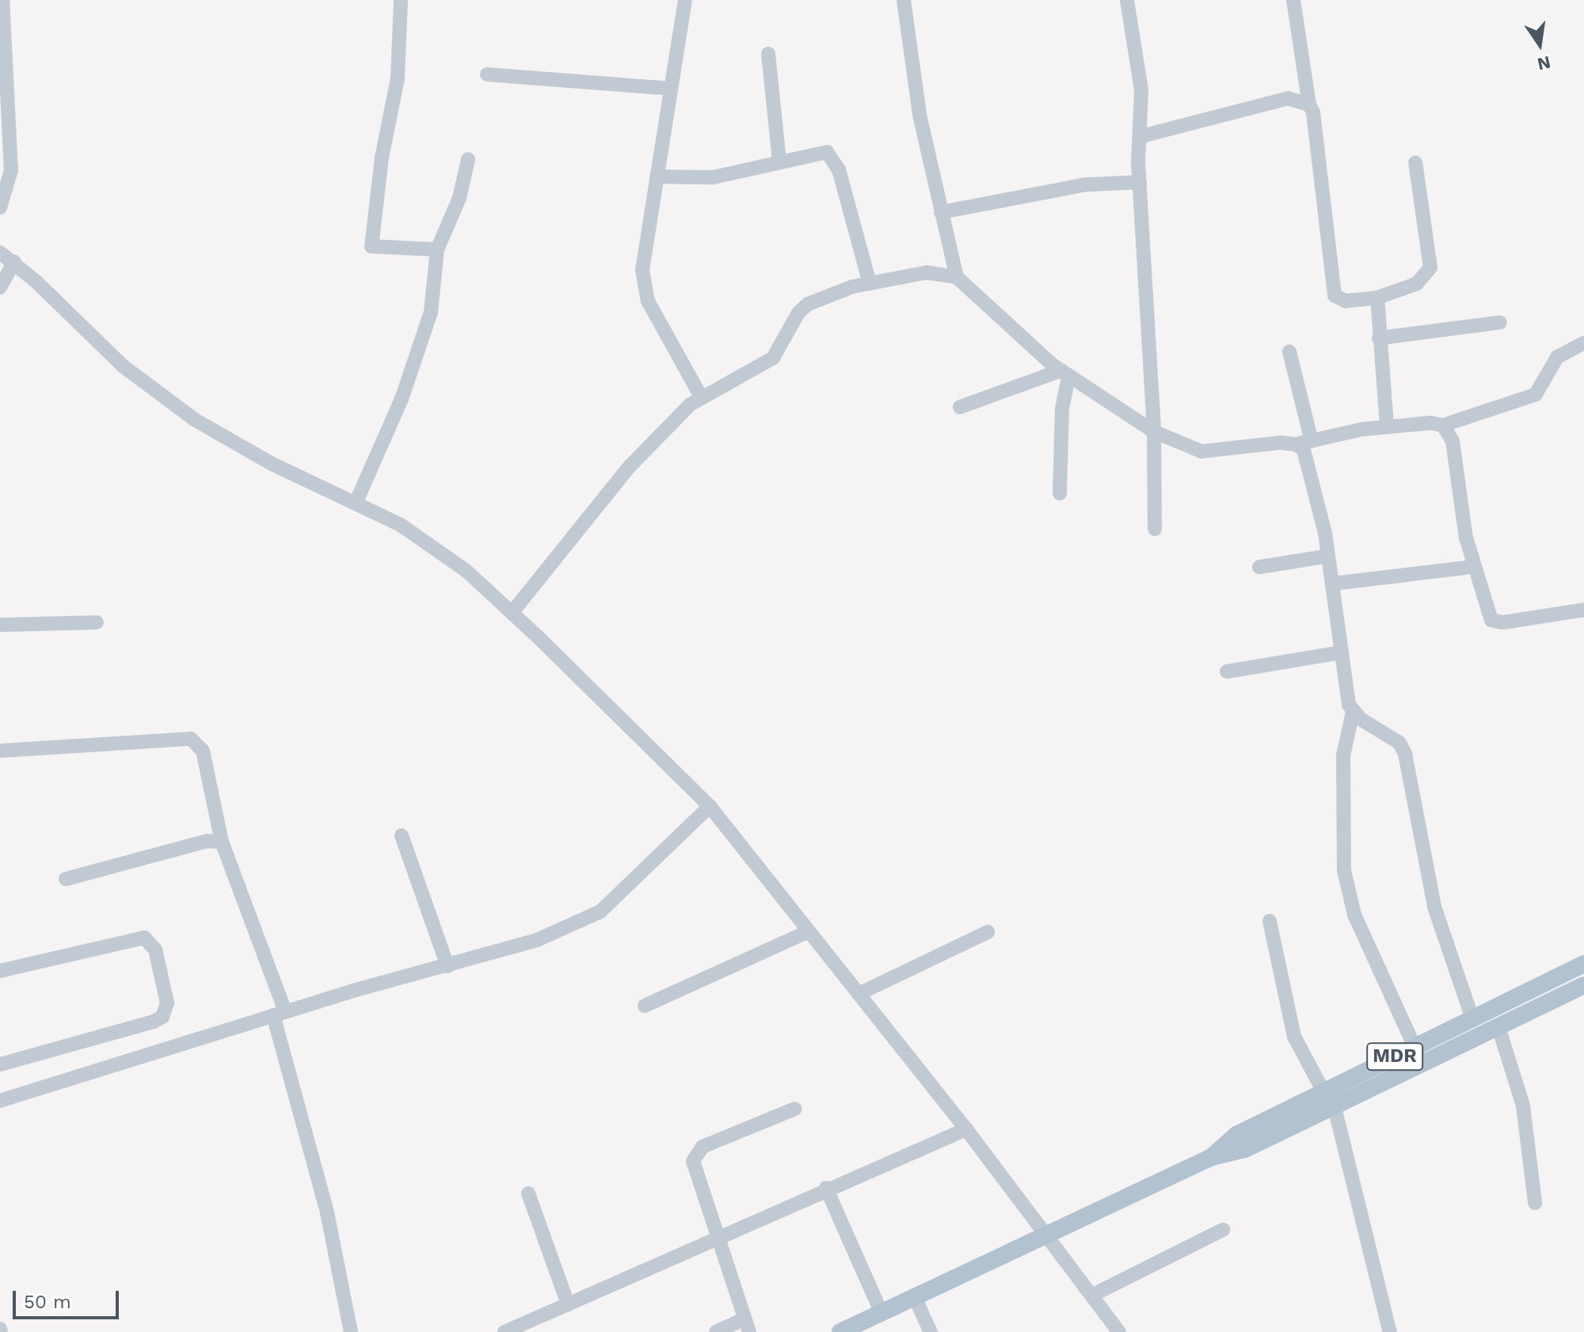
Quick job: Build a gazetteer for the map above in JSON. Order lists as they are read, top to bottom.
{
  "streets": {
    "main road": ["MDR"]
  },
  "scale_bar": "50 m",
  "north": "bottom"
}
